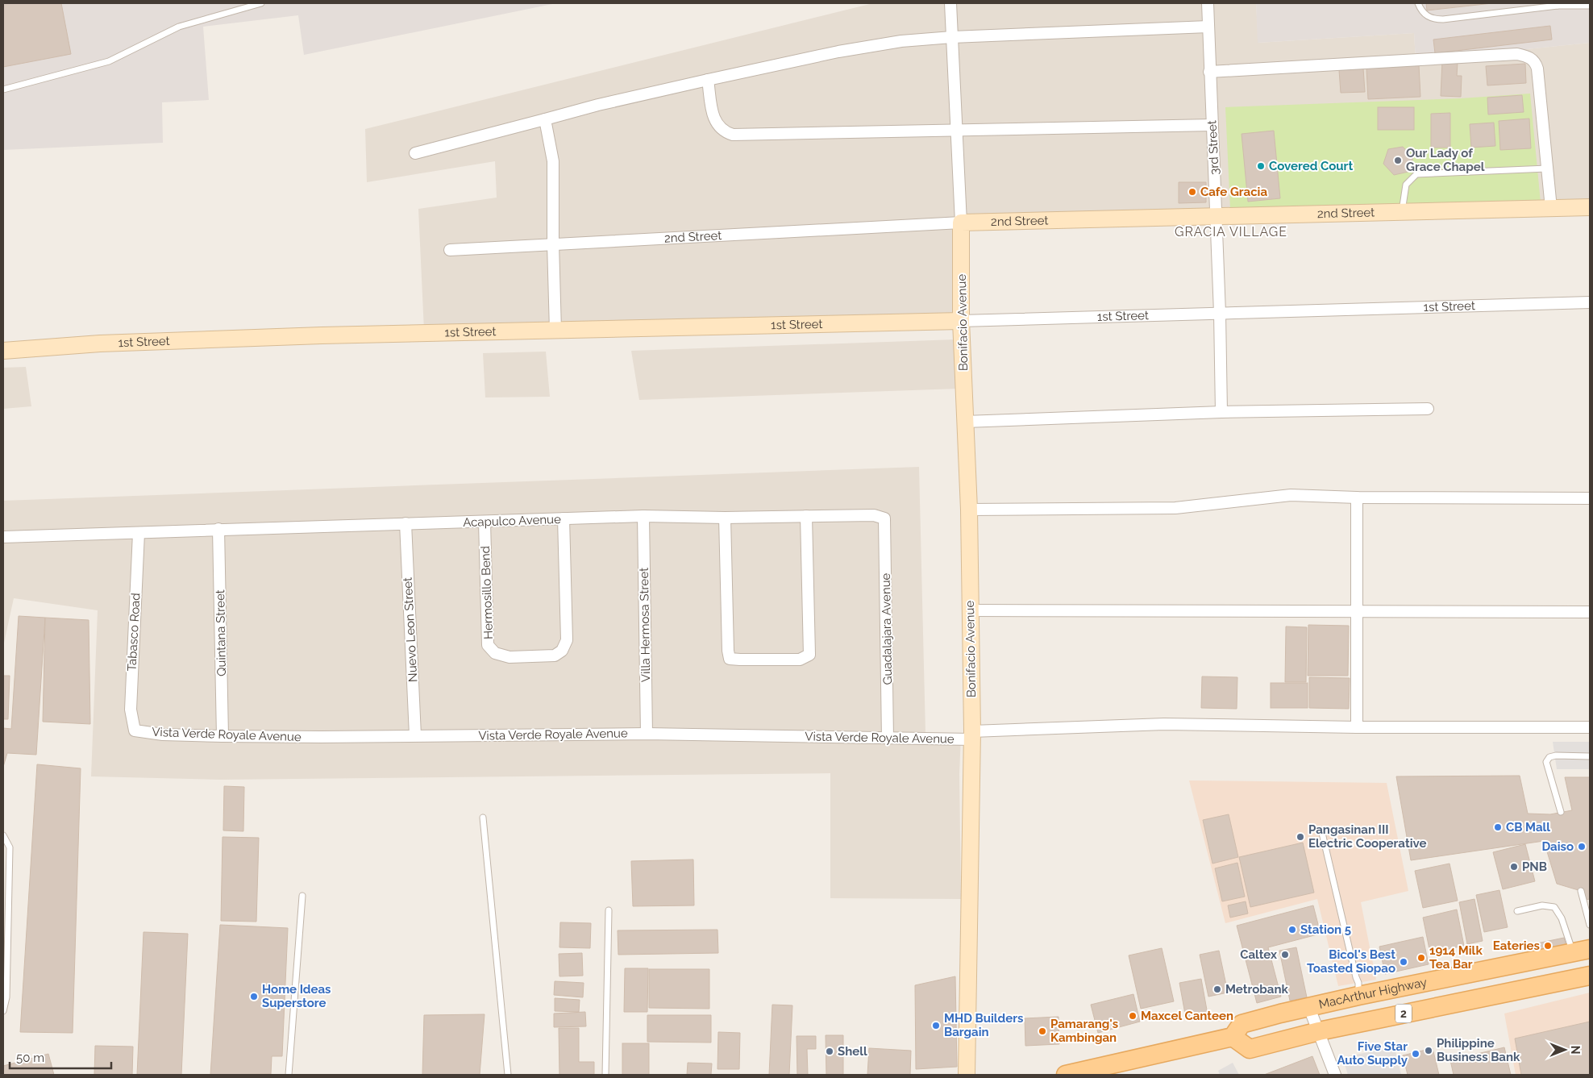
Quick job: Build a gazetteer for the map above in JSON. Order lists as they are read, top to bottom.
{
  "streets": {
    "main road": ["MacArthur Highway", "2"],
    "street": [
      "3rd Street",
      "2nd Street",
      "1st Street",
      "Bonifacio Avenue",
      "Acapulco Avenue",
      "Hermosillo Bend",
      "Villa Hermosa Street",
      "Guadalajara Avenue",
      "Nuevo Leon Street",
      "Tabasco Road",
      "Quintana Street",
      "Vista Verde Royale Avenue"
    ]
  },
  "crossings": [
    ["3rd Street", "2nd Street"],
    ["3rd Street", "1st Street"],
    ["2nd Street", "Bonifacio Avenue"],
    ["1st Street", "Bonifacio Avenue"],
    ["Bonifacio Avenue", "Vista Verde Royale Avenue"],
    ["Acapulco Avenue", "Hermosillo Bend"],
    ["Acapulco Avenue", "Villa Hermosa Street"],
    ["Acapulco Avenue", "Guadalajara Avenue"],
    ["Acapulco Avenue", "Nuevo Leon Street"],
    ["Acapulco Avenue", "Tabasco Road"],
    ["Acapulco Avenue", "Quintana Street"],
    ["Villa Hermosa Street", "Vista Verde Royale Avenue"],
    ["Guadalajara Avenue", "Vista Verde Royale Avenue"],
    ["Nuevo Leon Street", "Vista Verde Royale Avenue"],
    ["Tabasco Road", "Vista Verde Royale Avenue"],
    ["Quintana Street", "Vista Verde Royale Avenue"],
    ["MacArthur Highway", "2"]
  ],
  "districts": ["GRACIA VILLAGE"],
  "places": [
    "Our Lady of Grace Chapel",
    "Covered Court",
    "Cafe Gracia",
    "CB Mall",
    "Pangasinan III Electric Cooperative",
    "Daiso",
    "PNB",
    "Station 5",
    "Eateries",
    "Caltex",
    "1914 Milk Tea Bar",
    "Bicol's Best Toasted Siopao",
    "Metrobank",
    "Home Ideas Superstore",
    "Maxcel Canteen",
    "MHD Builders Bargain",
    "Pamarang's Kambingan",
    "Philippine Business Bank",
    "Shell",
    "Five Star Auto Supply"
  ],
  "scale_bar": "50 m",
  "north": "right"
}
